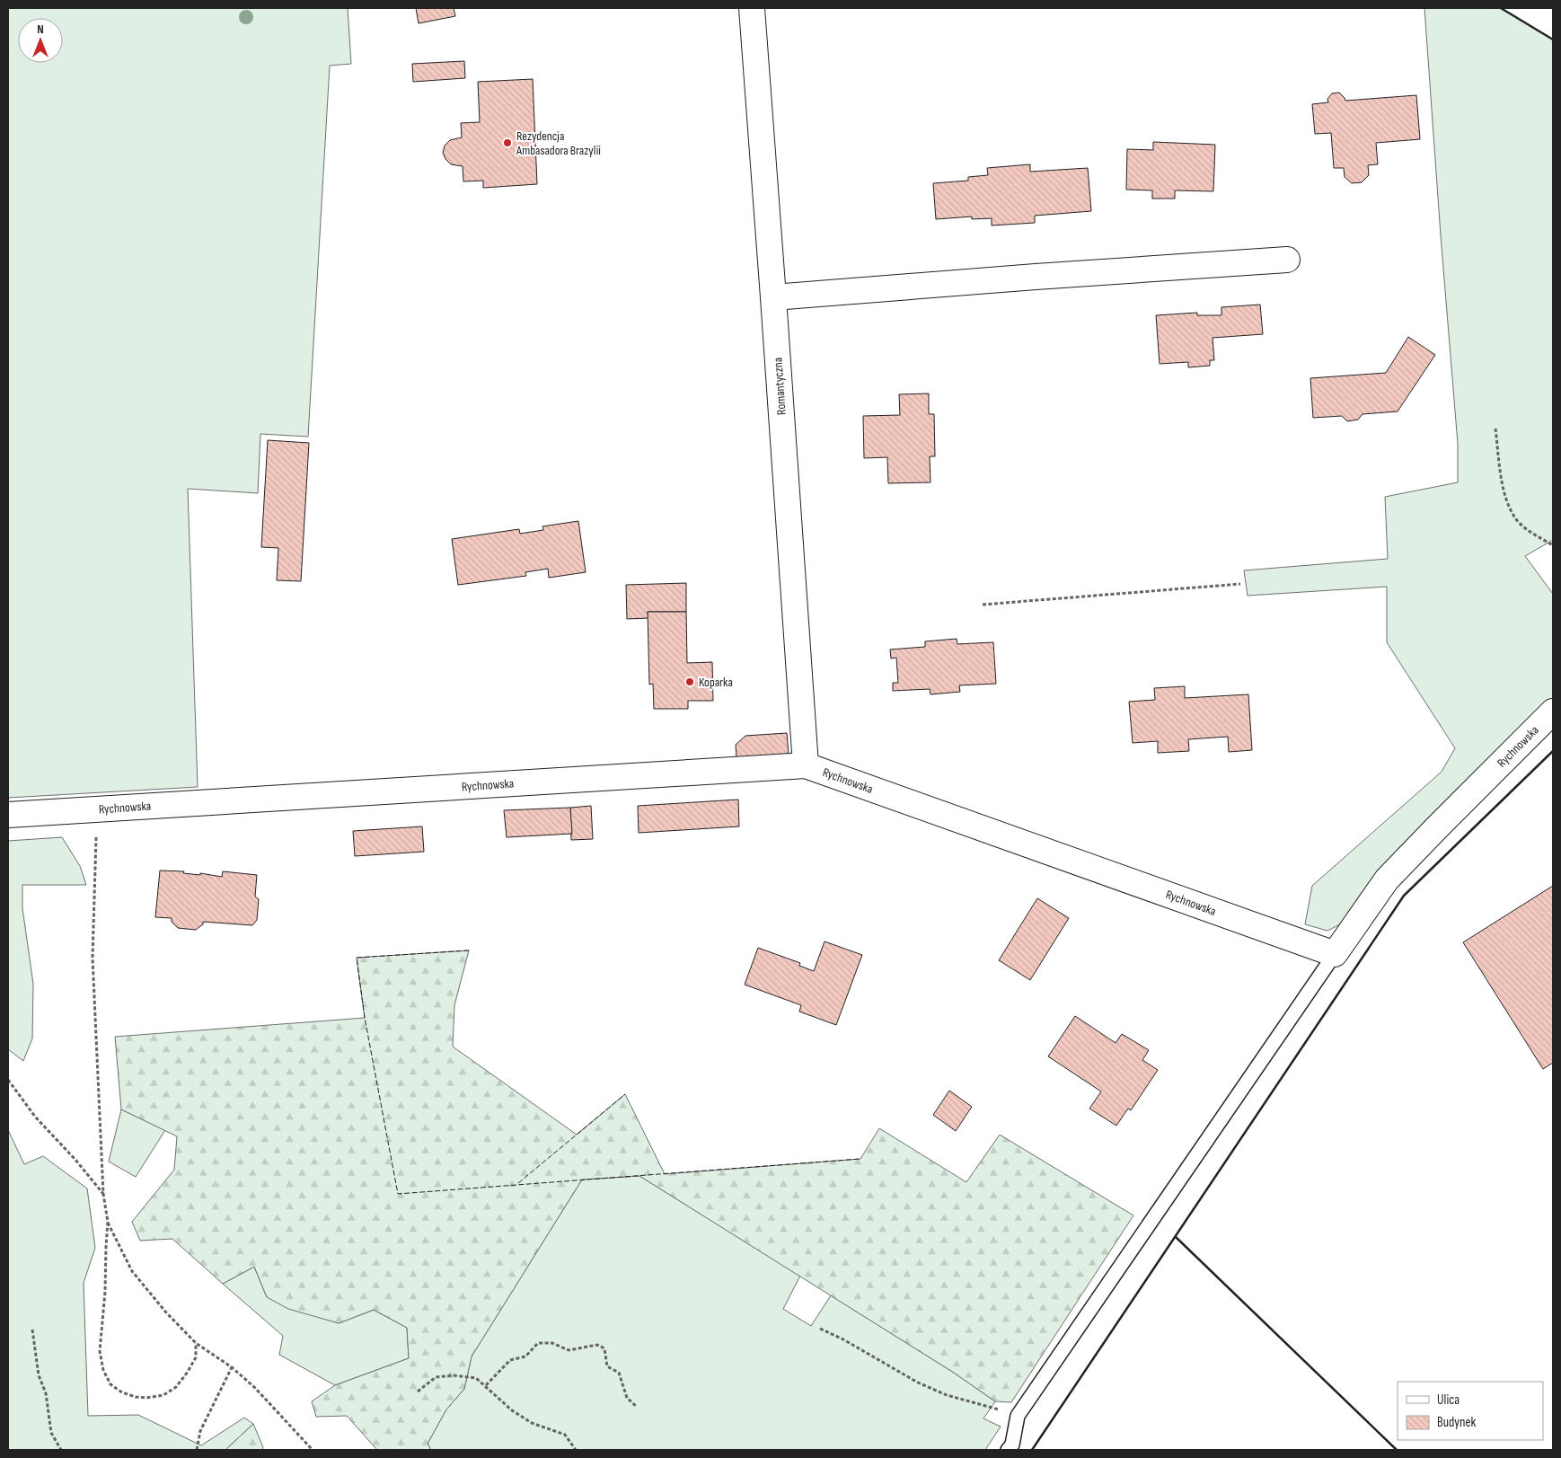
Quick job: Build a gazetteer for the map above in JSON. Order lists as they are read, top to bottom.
{
  "streets": {
    "street": ["Romantyczna", "Rychnowska"]
  },
  "crossings": [
    ["Romantyczna", "Rychnowska"]
  ],
  "places": ["Rezydencja Ambasadora Brazylii", "Koparka"],
  "legend": ["Ulica", "Budynek"],
  "north": "top"
}
